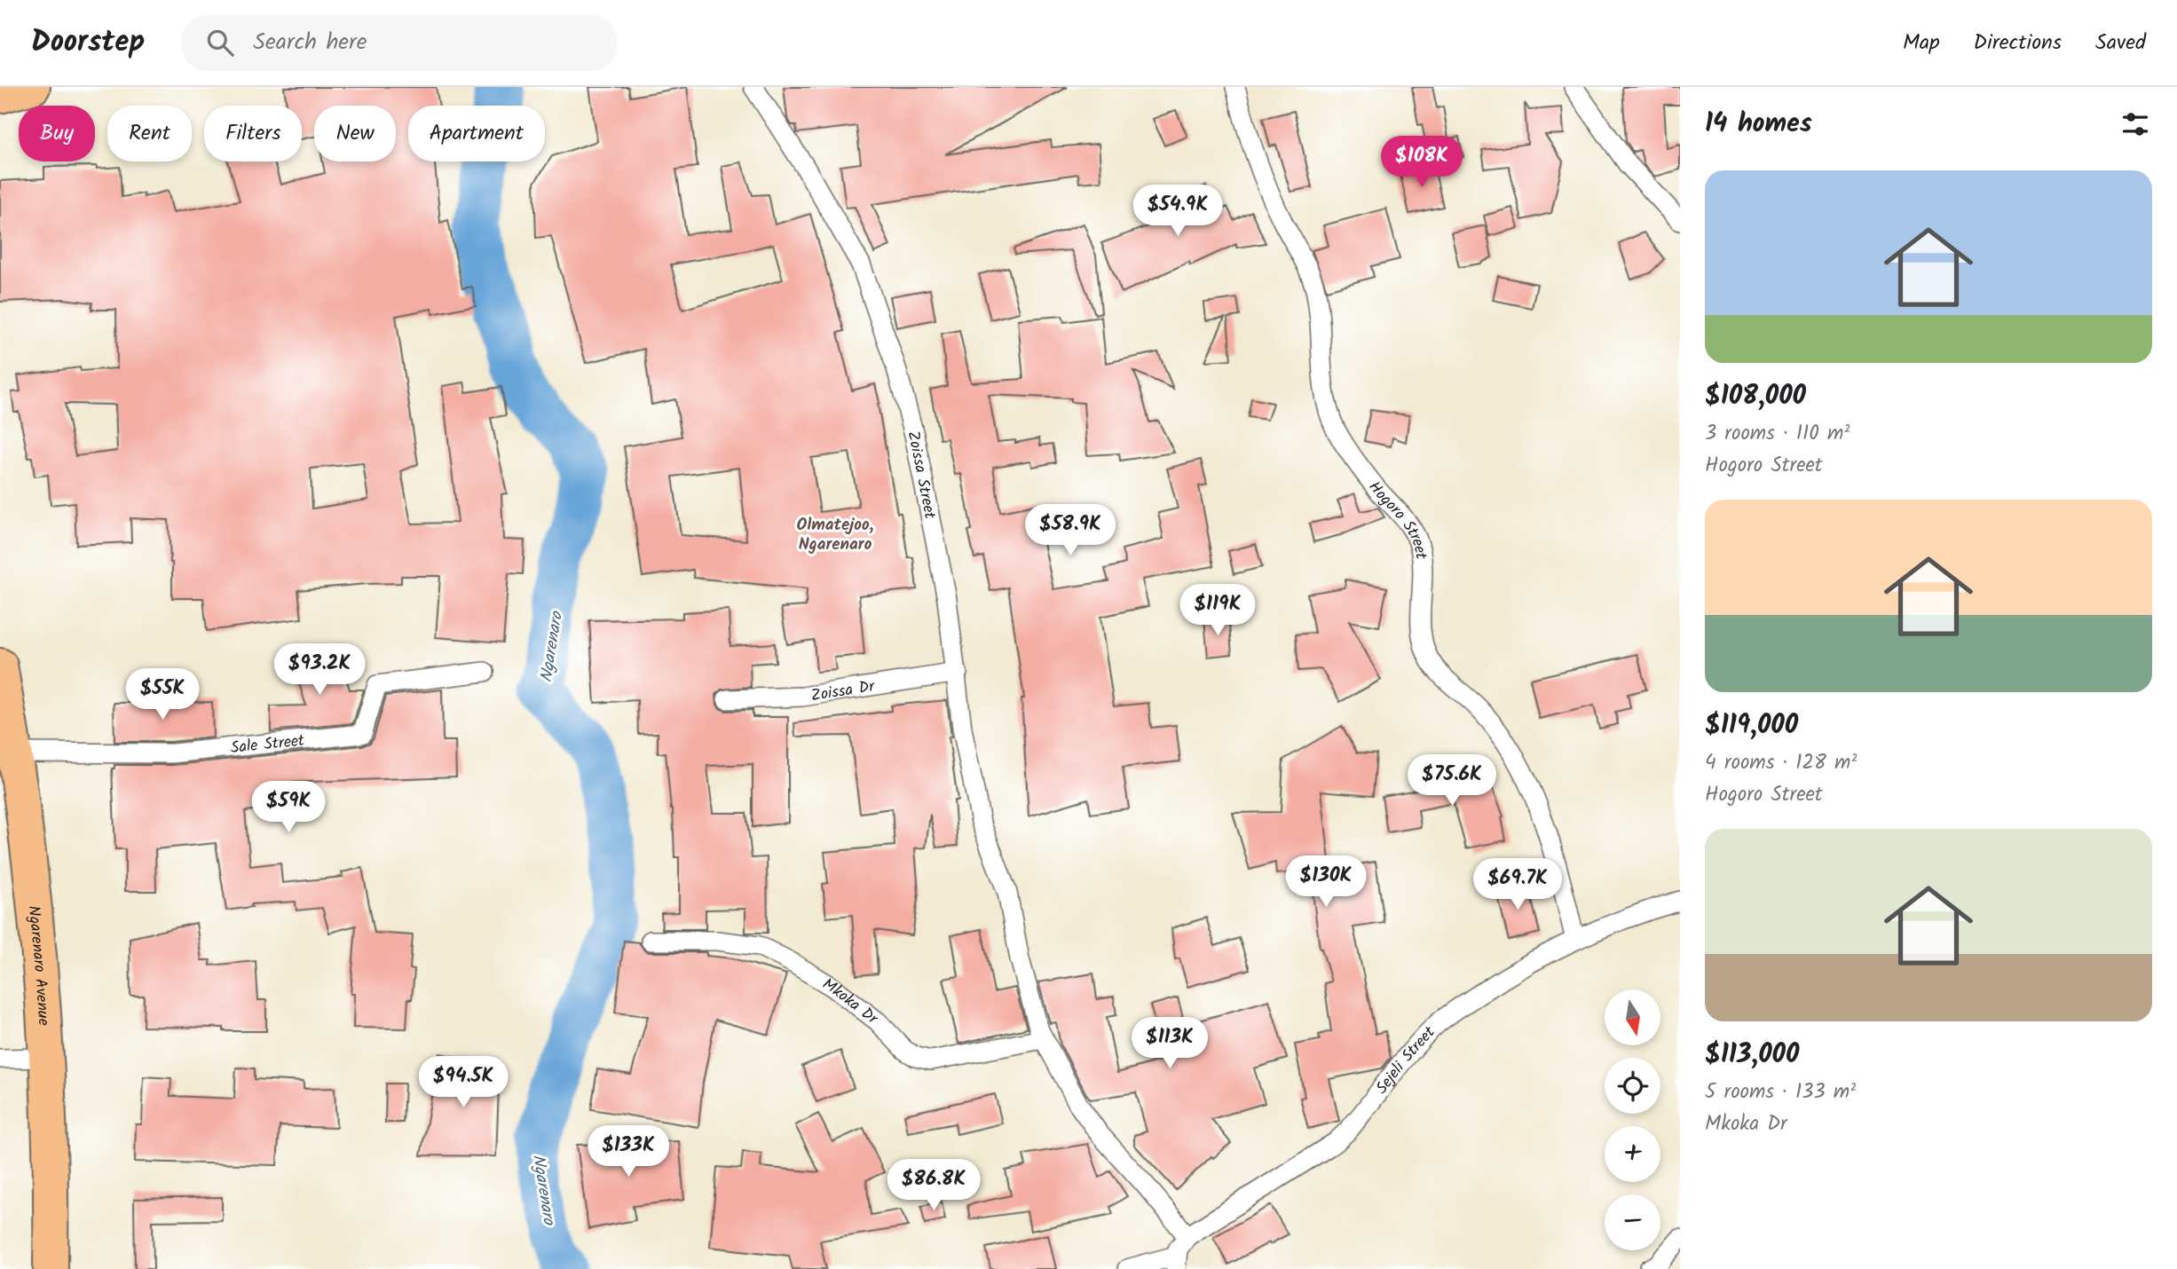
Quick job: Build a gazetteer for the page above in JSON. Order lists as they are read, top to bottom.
{
  "streets": {
    "highway": ["Ngarenaro Avenue"],
    "street": [
      "Zoissa Street",
      "Hogoro Street",
      "Zoissa Dr",
      "Sale Street",
      "Mkoka Dr",
      "Sejeli Street"
    ]
  },
  "crossings": [
    ["Zoissa Street", "Zoissa Dr"],
    ["Zoissa Street", "Mkoka Dr"],
    ["Hogoro Street", "Sejeli Street"],
    ["Sale Street", "Ngarenaro Avenue"]
  ],
  "districts": ["Olmatejoo, Ngarenaro"],
  "water": ["Ngarenaro"],
  "north": "bottom",
  "page": {
    "header": "Doorstep",
    "search": "Search here",
    "nav": ["Map", "Directions", "Saved"],
    "heading": "14 homes",
    "chip": [
      "Buy",
      "Rent",
      "Filters",
      "New",
      "Apartment"
    ],
    "price": [
      "$108K",
      "$54.9K",
      "$58.9K",
      "$119K",
      "$93.2K",
      "$55K",
      "$75.6K",
      "$59K",
      "$130K",
      "$69.7K",
      "$113K",
      "$94.5K",
      "$133K",
      "$86.8K"
    ],
    "list": [
      {
        "name": "$108,000",
        "note": "3 rooms · 110 m² · Hogoro Street"
      },
      {
        "name": "$119,000",
        "note": "4 rooms · 128 m² · Hogoro Street"
      },
      {
        "name": "$113,000",
        "note": "5 rooms · 133 m² · Mkoka Dr"
      }
    ],
    "map_buttons": ["+", "−"]
  }
}
